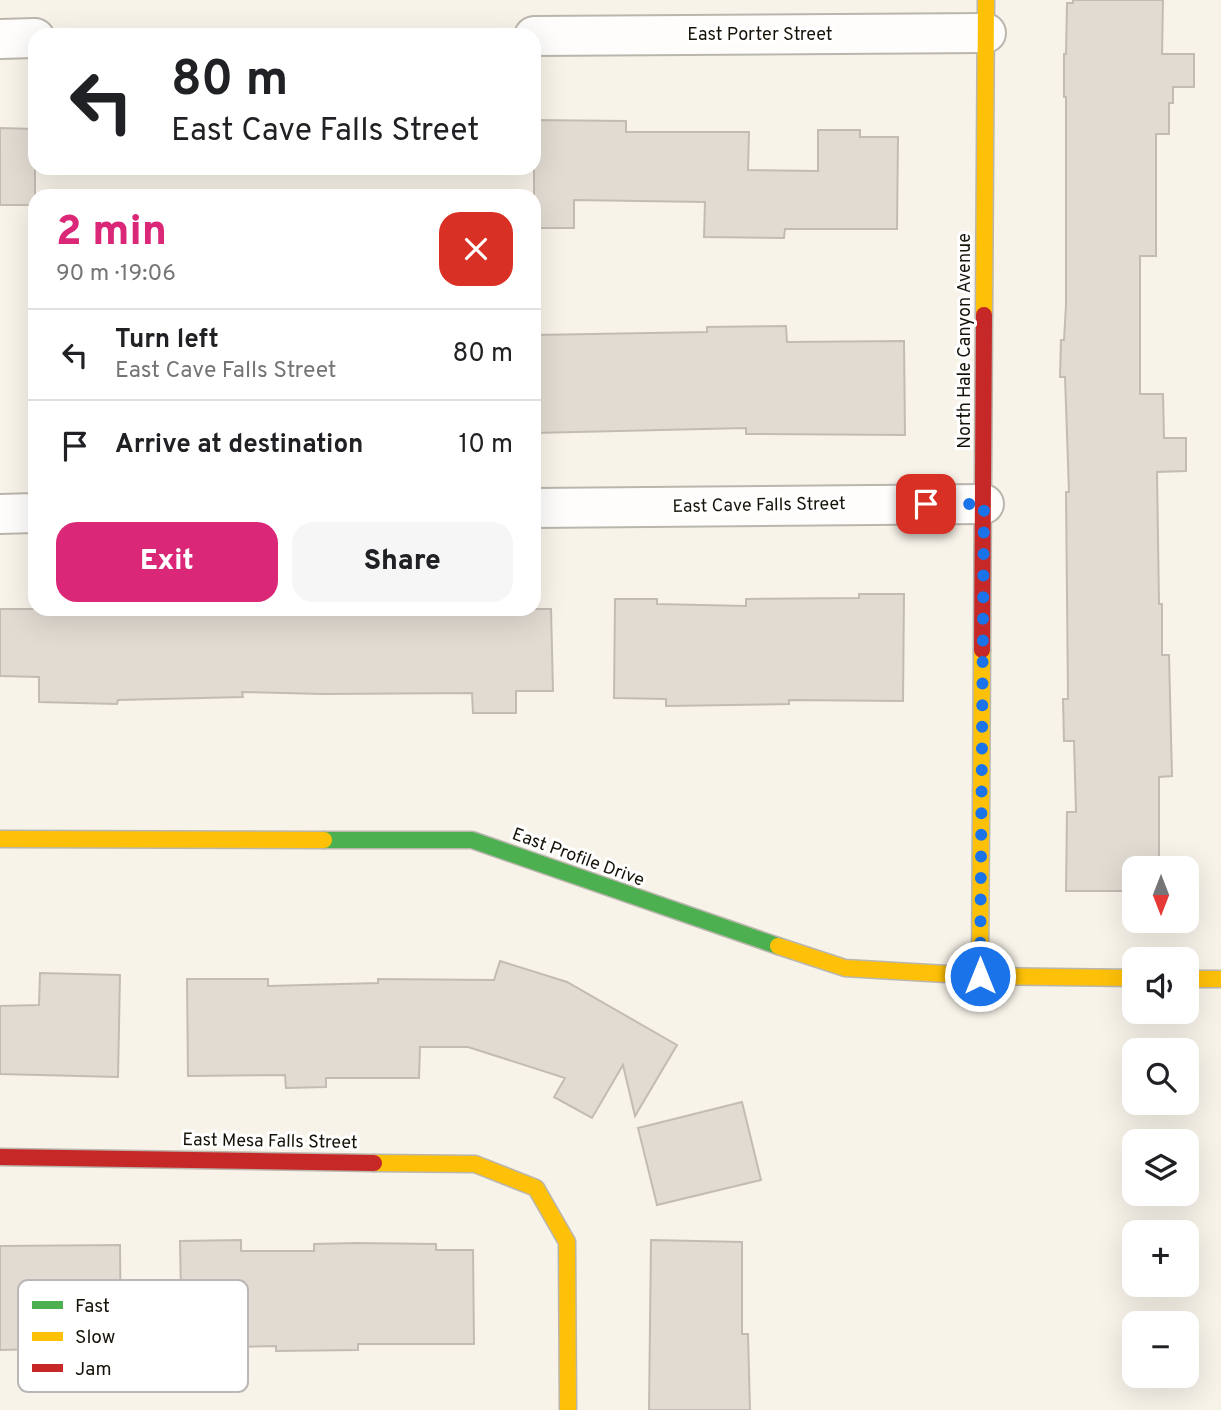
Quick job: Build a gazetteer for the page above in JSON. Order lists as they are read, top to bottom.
{
  "streets": {
    "street": [
      "East Porter Street",
      "North Hale Canyon Avenue",
      "East Cave Falls Street",
      "East Profile Drive",
      "East Mesa Falls Street"
    ]
  },
  "crossings": [
    ["East Porter Street", "North Hale Canyon Avenue"],
    ["North Hale Canyon Avenue", "East Cave Falls Street"],
    ["North Hale Canyon Avenue", "East Profile Drive"]
  ],
  "legend": ["Fast", "Slow", "Jam"],
  "north": "bottom",
  "page": {
    "turn": ["80 m", "East Cave Falls Street"],
    "heading": ["2 min", "90 m · 19:06"],
    "list": [
      {
        "name": "Turn left",
        "note": "East Cave Falls Street",
        "value": "80 m"
      },
      {
        "name": "Arrive at destination",
        "value": "10 m"
      }
    ],
    "buttons": ["Exit", "Share"],
    "map_buttons": ["+", "−"]
  }
}
